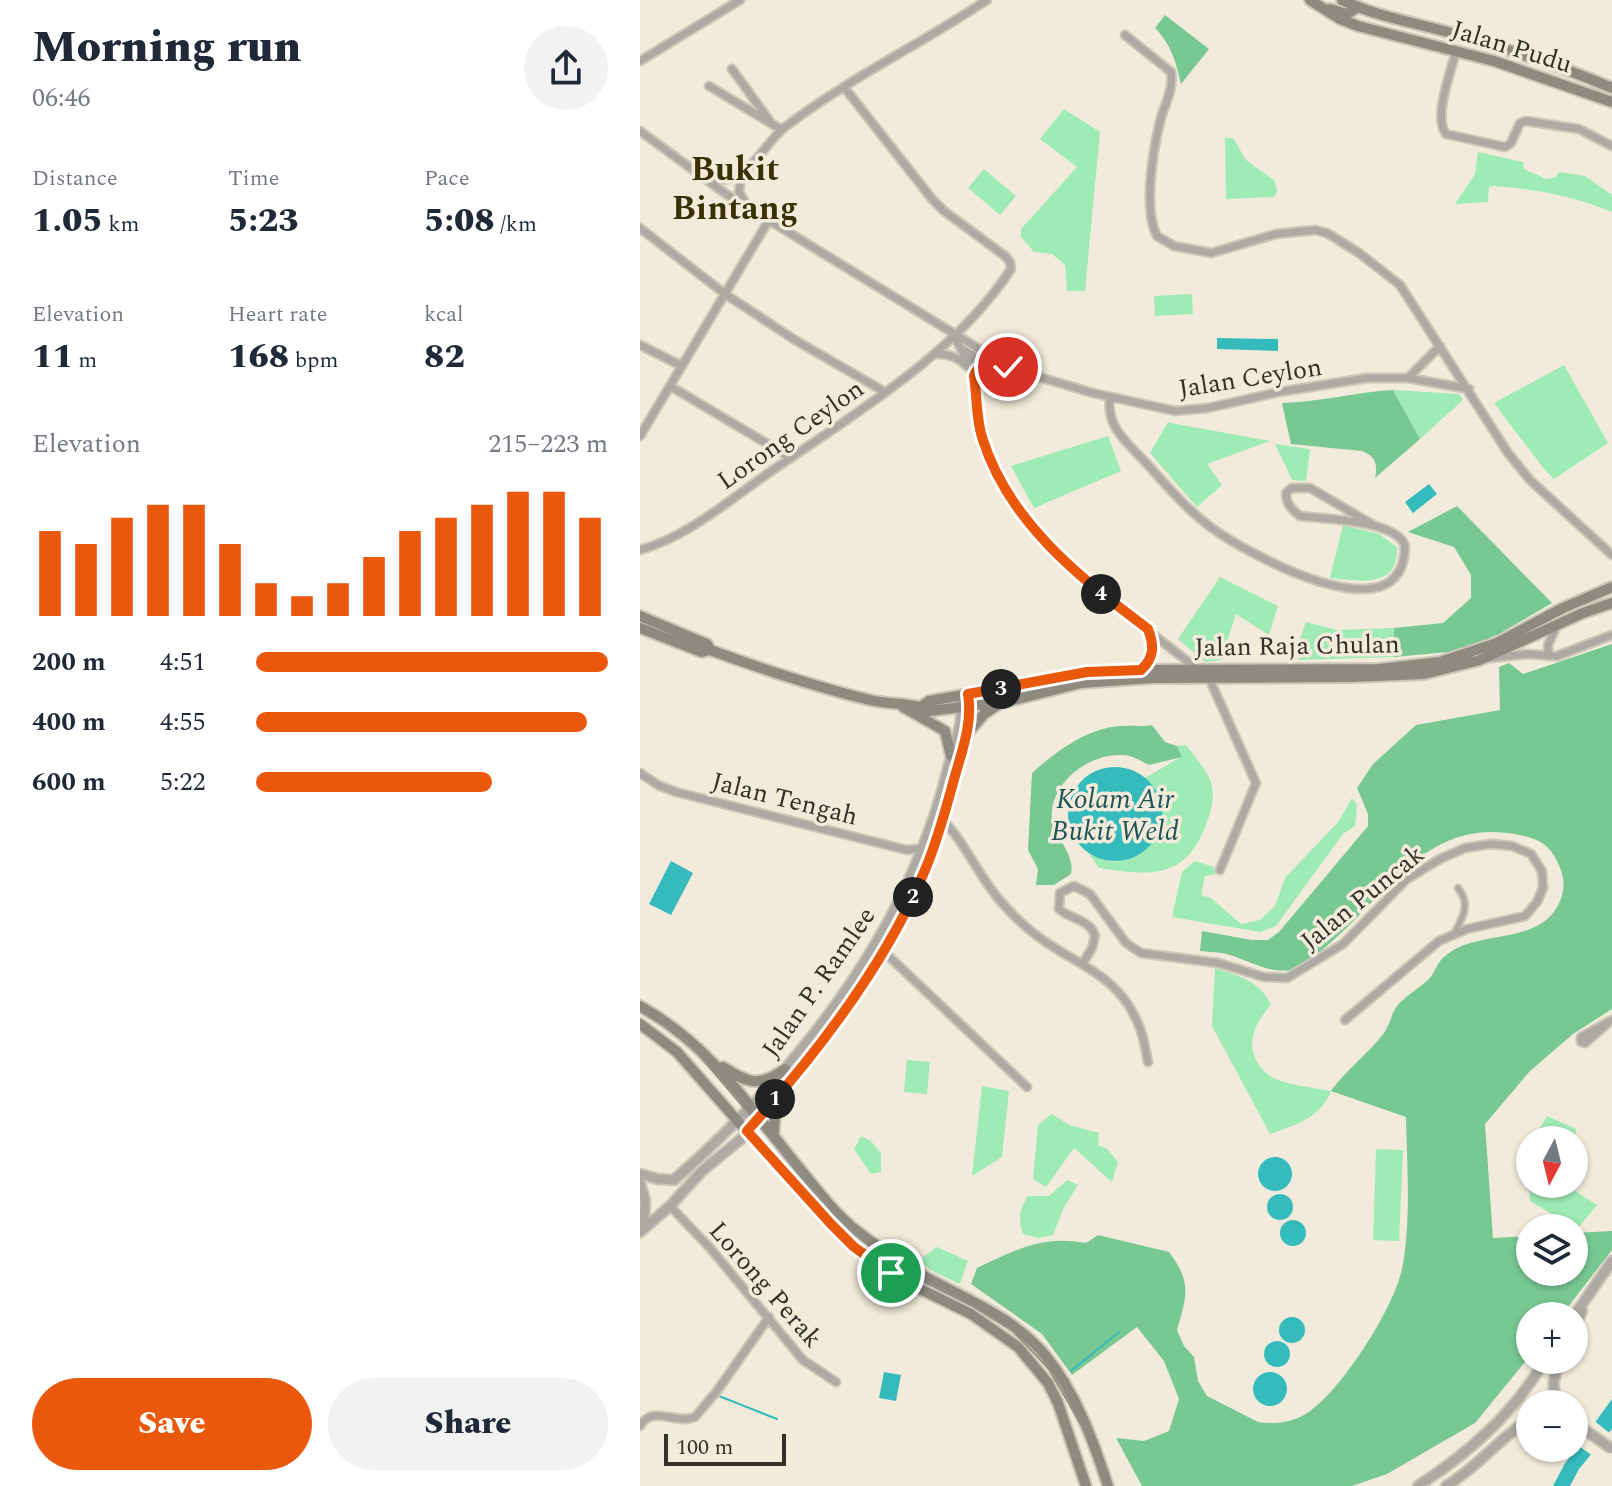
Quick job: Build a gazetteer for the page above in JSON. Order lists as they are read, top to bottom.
{
  "streets": {
    "main road": ["Jalan Pudu", "Jalan Raja Chulan"],
    "street": [
      "Jalan Ceylon",
      "Lorong Ceylon",
      "Jalan Tengah",
      "Jalan Puncak",
      "Jalan P. Ramlee",
      "Lorong Perak"
    ]
  },
  "crossings": [
    ["Jalan Ceylon", "Lorong Ceylon"],
    ["Jalan Raja Chulan", "Jalan P. Ramlee"],
    ["Jalan Tengah", "Jalan P. Ramlee"],
    ["Jalan P. Ramlee", "Lorong Perak"]
  ],
  "districts": ["Bukit Bintang"],
  "water": ["Kolam Air Bukit Weld"],
  "scale_bar": "100 m",
  "north": "bottom",
  "page": {
    "heading": ["Morning run", "06:46"],
    "stats": [
      ["Distance", "1.05 km"],
      ["Time", "5:23"],
      ["Pace", "5:08 /km"],
      ["Elevation", "11 m"],
      ["Heart rate", "168 bpm"],
      ["kcal", "82"]
    ],
    "chart": ["Elevation", "215–223 m"],
    "pins": [
      "4",
      "3",
      "2",
      "1"
    ],
    "list": [
      {
        "name": "200 m",
        "note": "4:51"
      },
      {
        "name": "400 m",
        "note": "4:55"
      },
      {
        "name": "600 m",
        "note": "5:22"
      }
    ],
    "map_buttons": ["+", "−"],
    "buttons": ["Save", "Share"],
    "scale": "100 m"
  }
}
